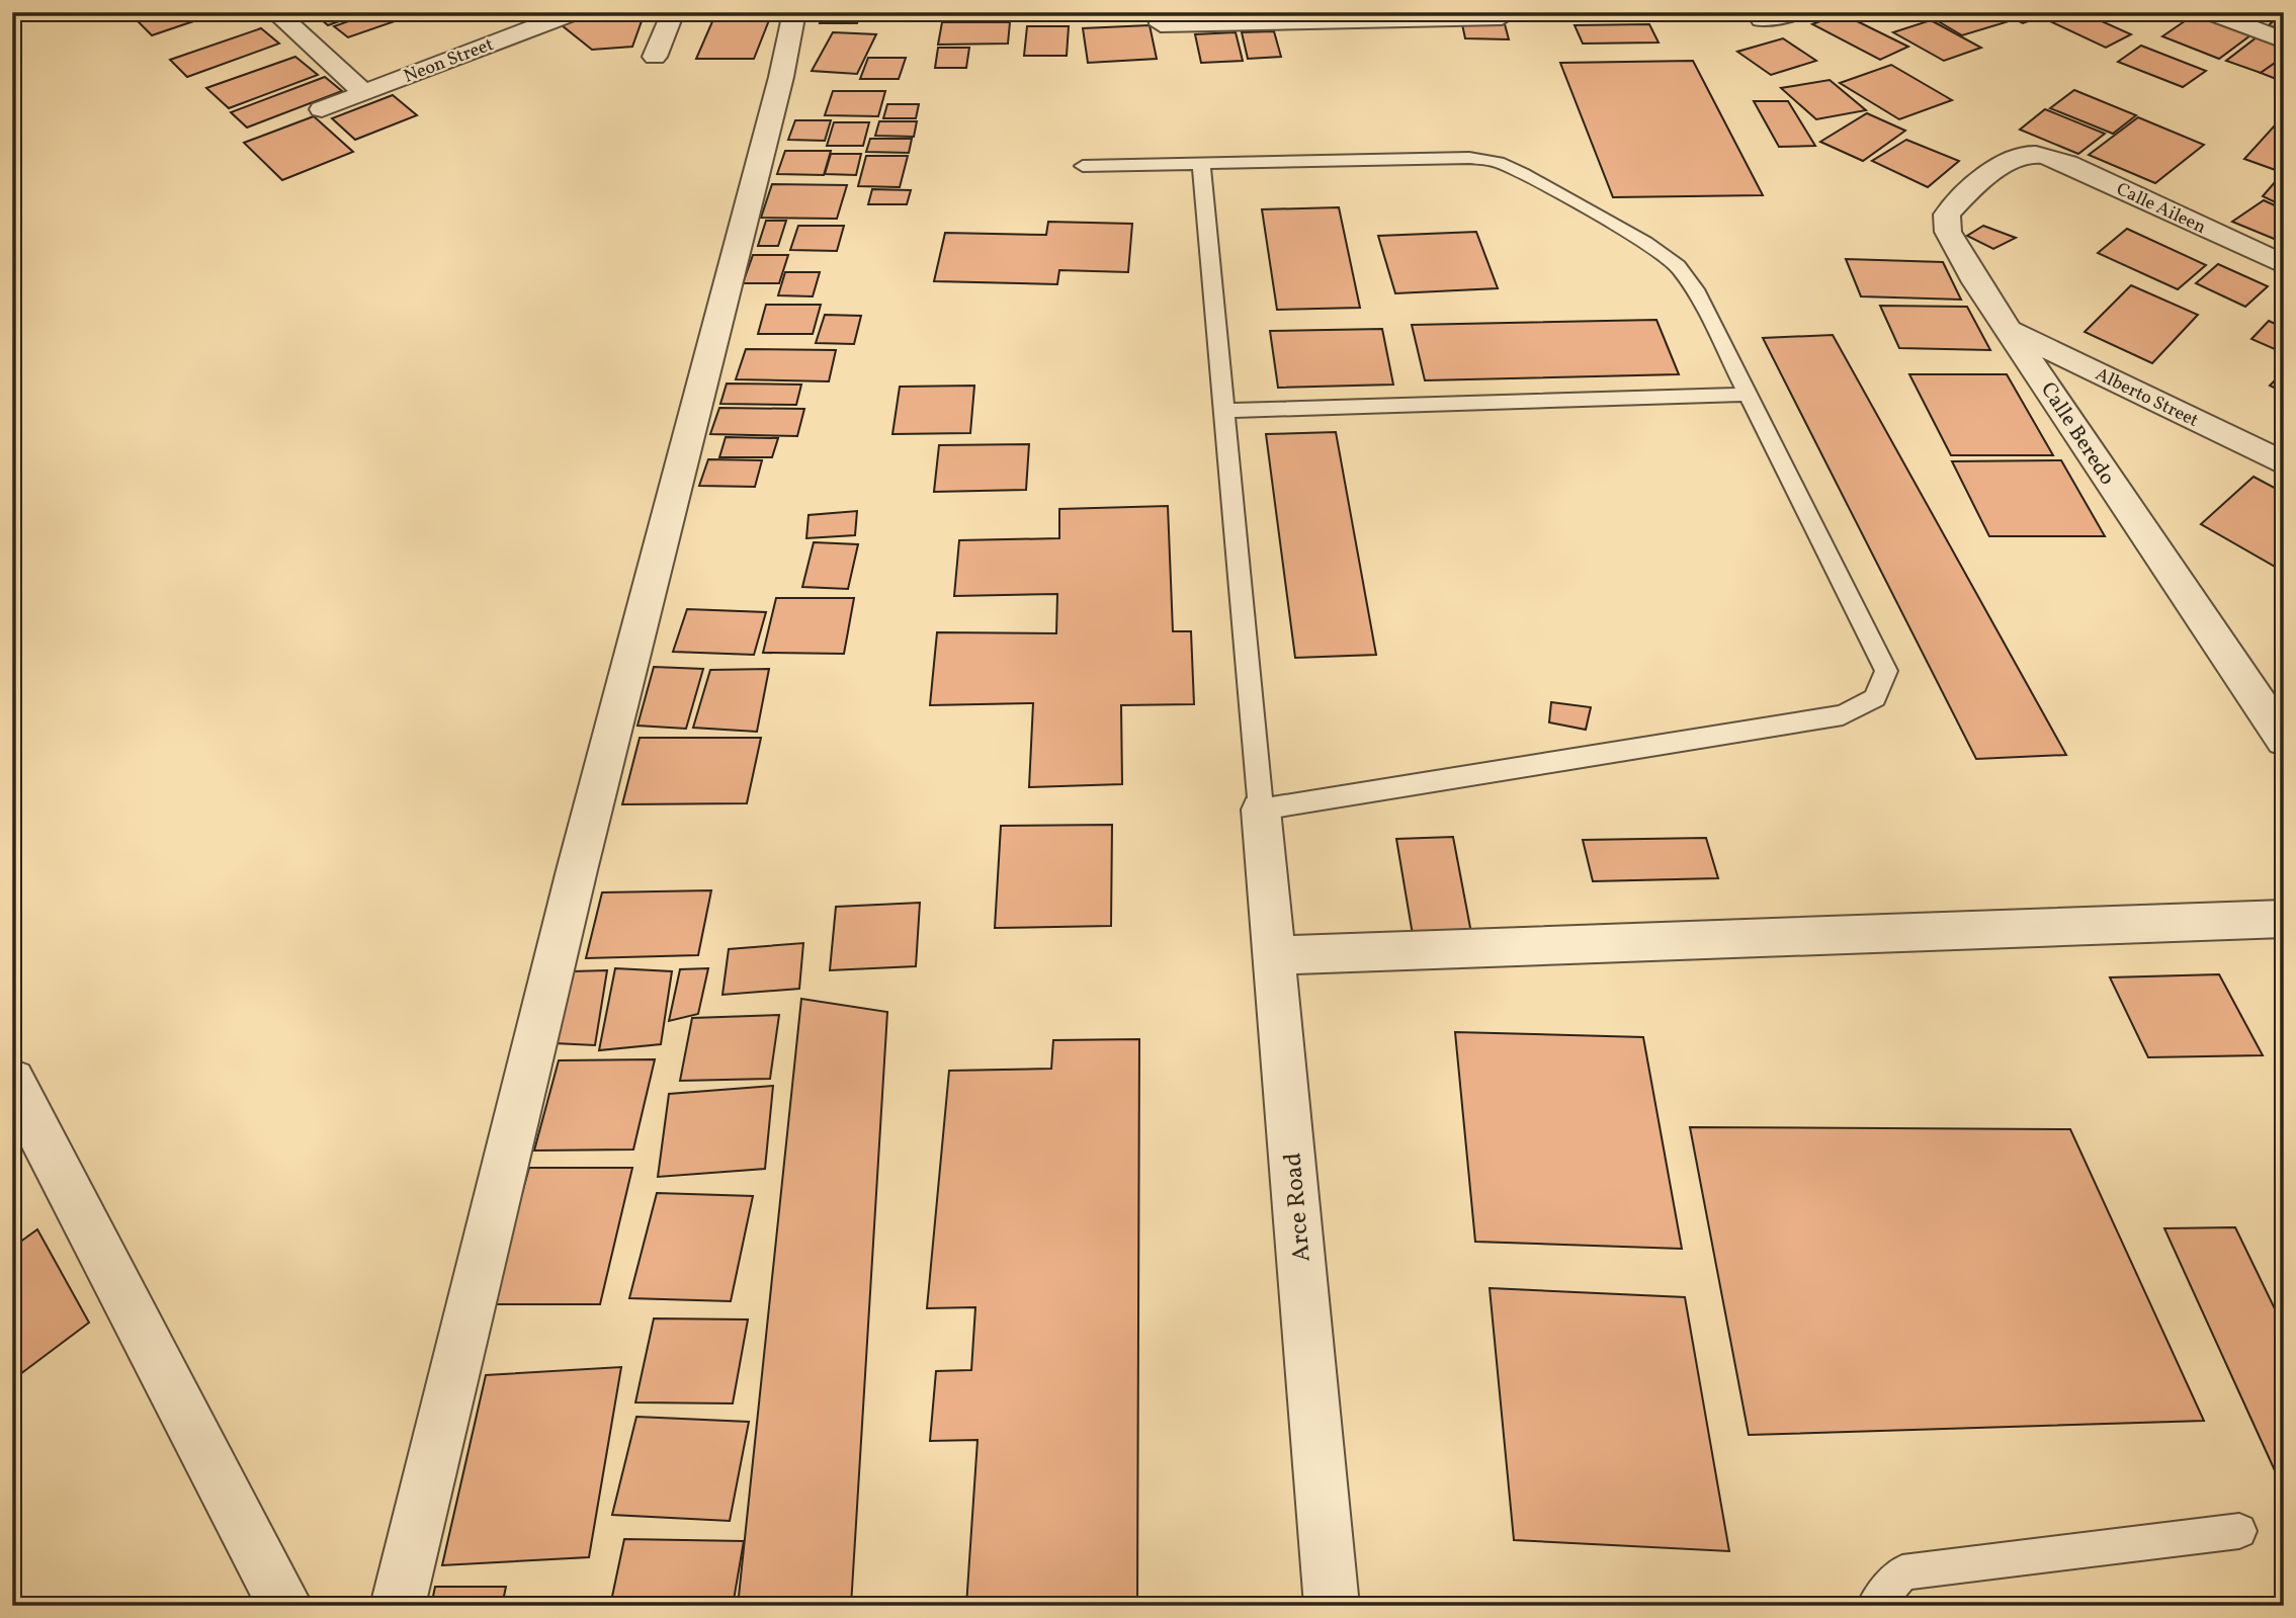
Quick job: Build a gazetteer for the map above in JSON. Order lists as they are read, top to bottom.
{
  "streets": {
    "street": [
      "Neon Street",
      "Calle Aileen",
      "Alberto Street",
      "Calle Beredo",
      "Arce Road"
    ]
  },
  "crossings": [
    ["Calle Aileen", "Calle Beredo"],
    ["Alberto Street", "Calle Beredo"]
  ]
}
